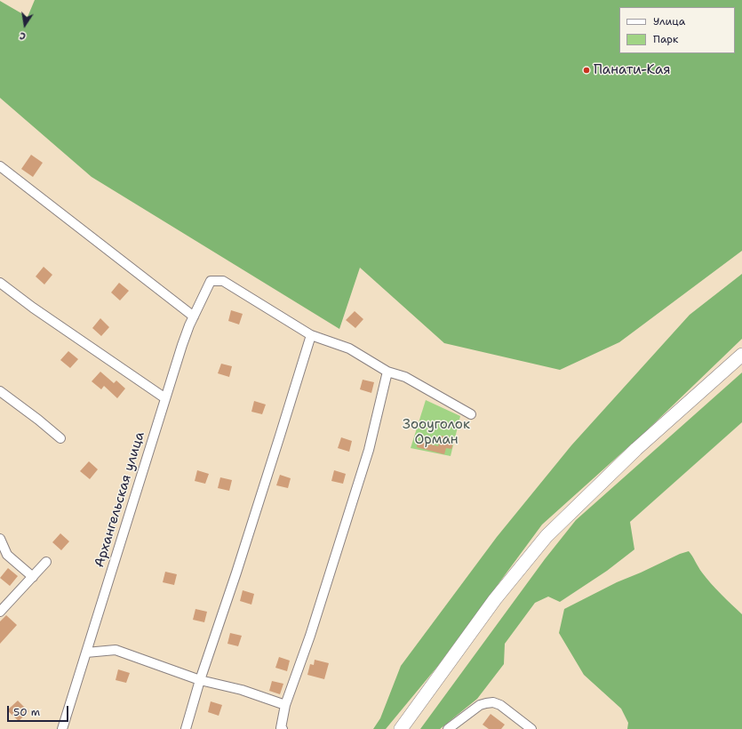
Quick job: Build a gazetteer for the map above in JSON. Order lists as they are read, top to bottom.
{
  "streets": {
    "street": ["Архангельская улица"]
  },
  "parks": ["Зооуголок Орман"],
  "places": ["Панати-Кая"],
  "legend": ["Улица", "Парк"],
  "scale_bar": "50 m",
  "north": "bottom"
}
